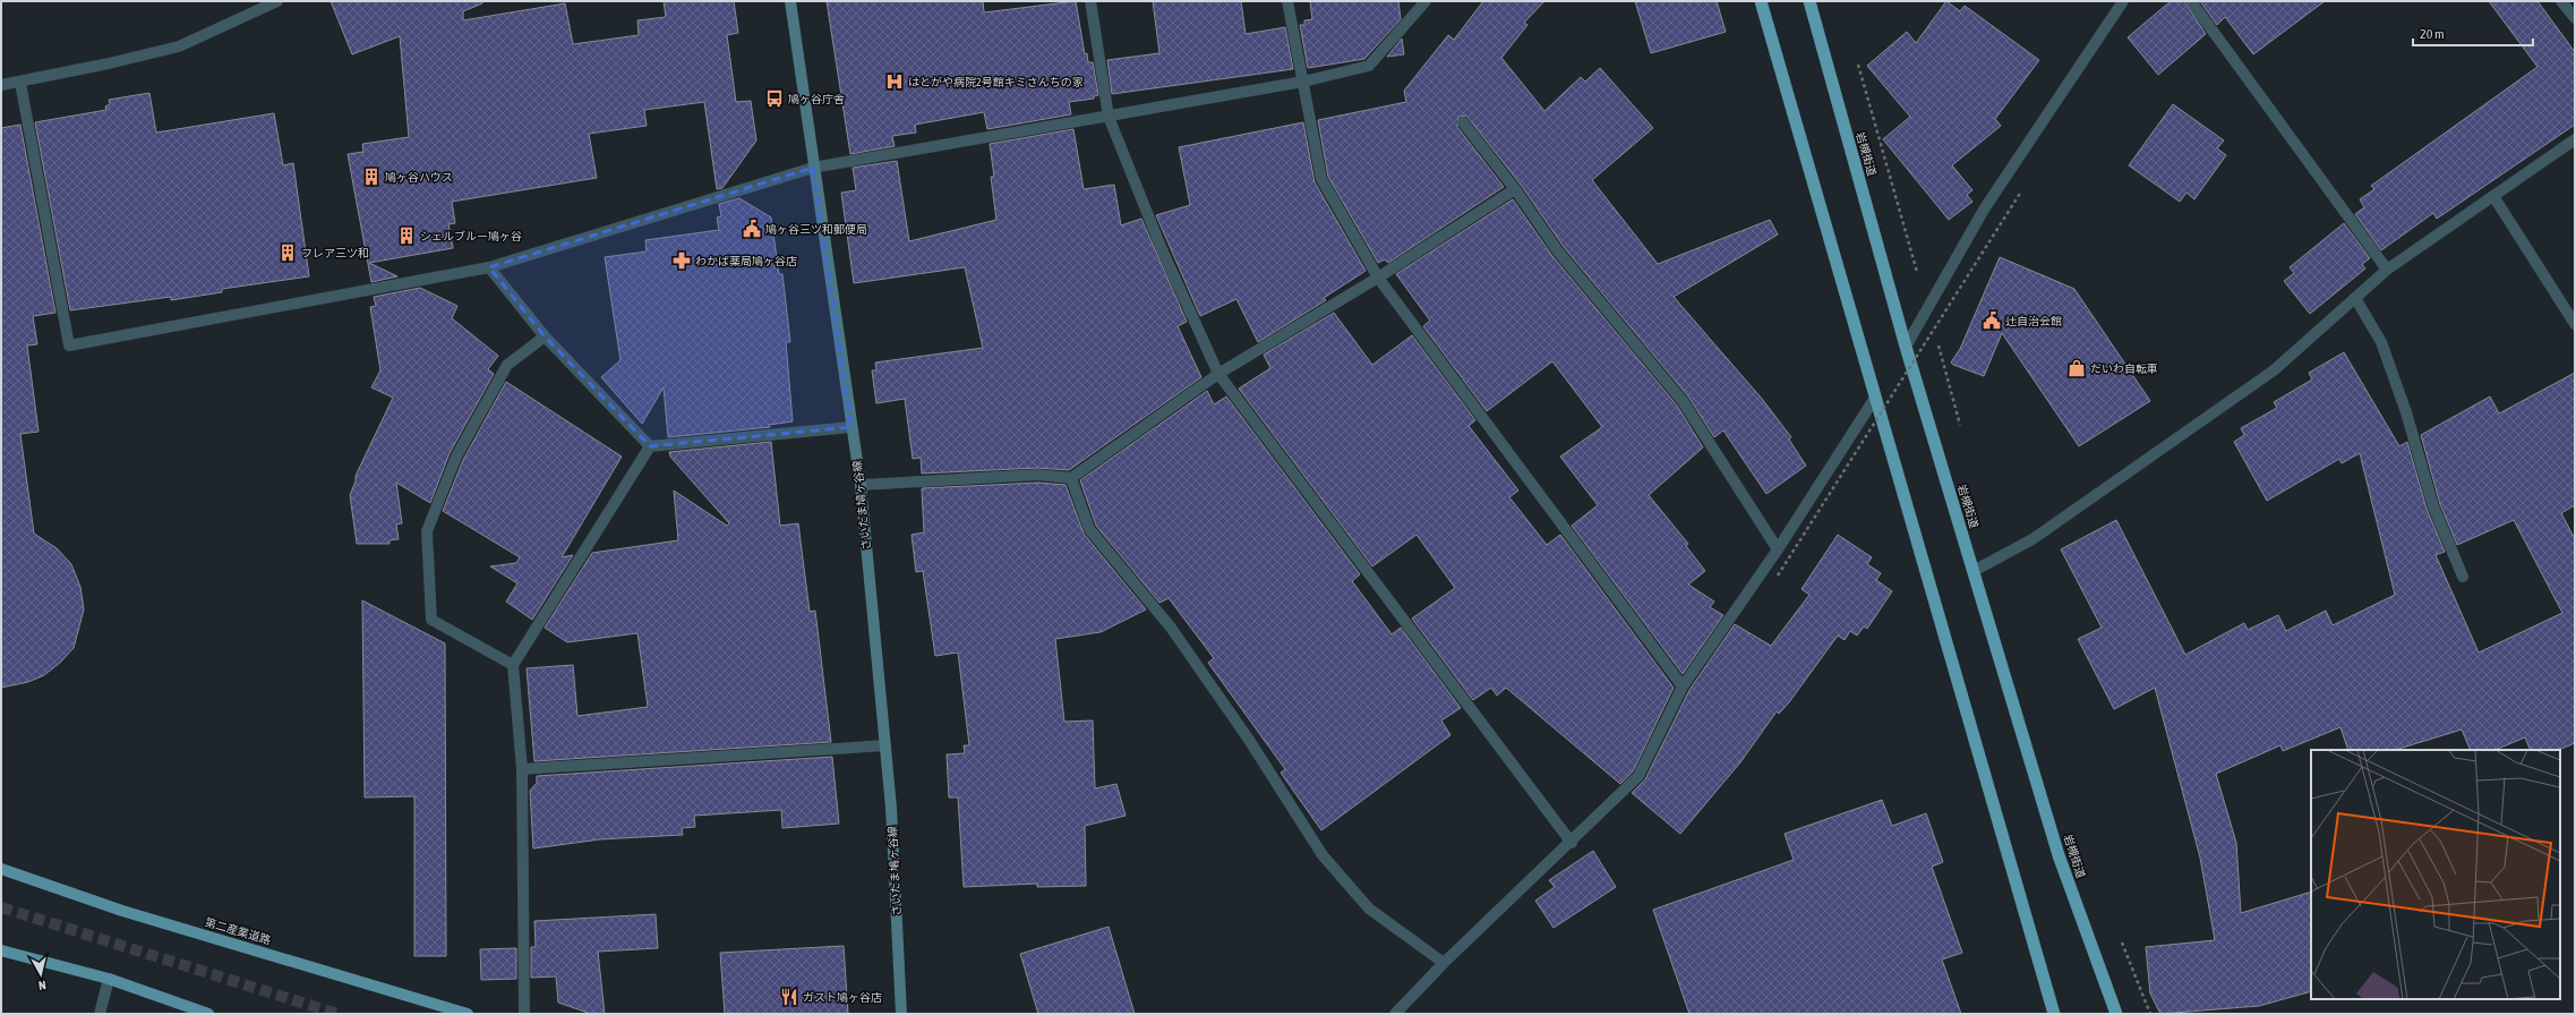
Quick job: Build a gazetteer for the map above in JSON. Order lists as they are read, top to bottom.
{
  "streets": {
    "highway": ["岩槻街道"],
    "main road": ["さいたま鳩ヶ谷線", "第二産業道路"]
  },
  "places": {
    "hospital": ["はとがや病院2号館キミさんちの家"],
    "bus stop": ["鳩ヶ谷庁舎"],
    "building": ["鳩ヶ谷ハウス", "シェルブルー鳩ヶ谷", "フレア三ツ和"],
    "public building": ["鳩ヶ谷三ツ和郵便局", "辻自治会館"],
    "pharmacy": ["わかば薬局鳩ヶ谷店"],
    "shop": ["だいわ自転車"],
    "restaurant": ["ガスト鳩ヶ谷店"]
  },
  "scale_bar": "20 m",
  "north": "bottom"
}
